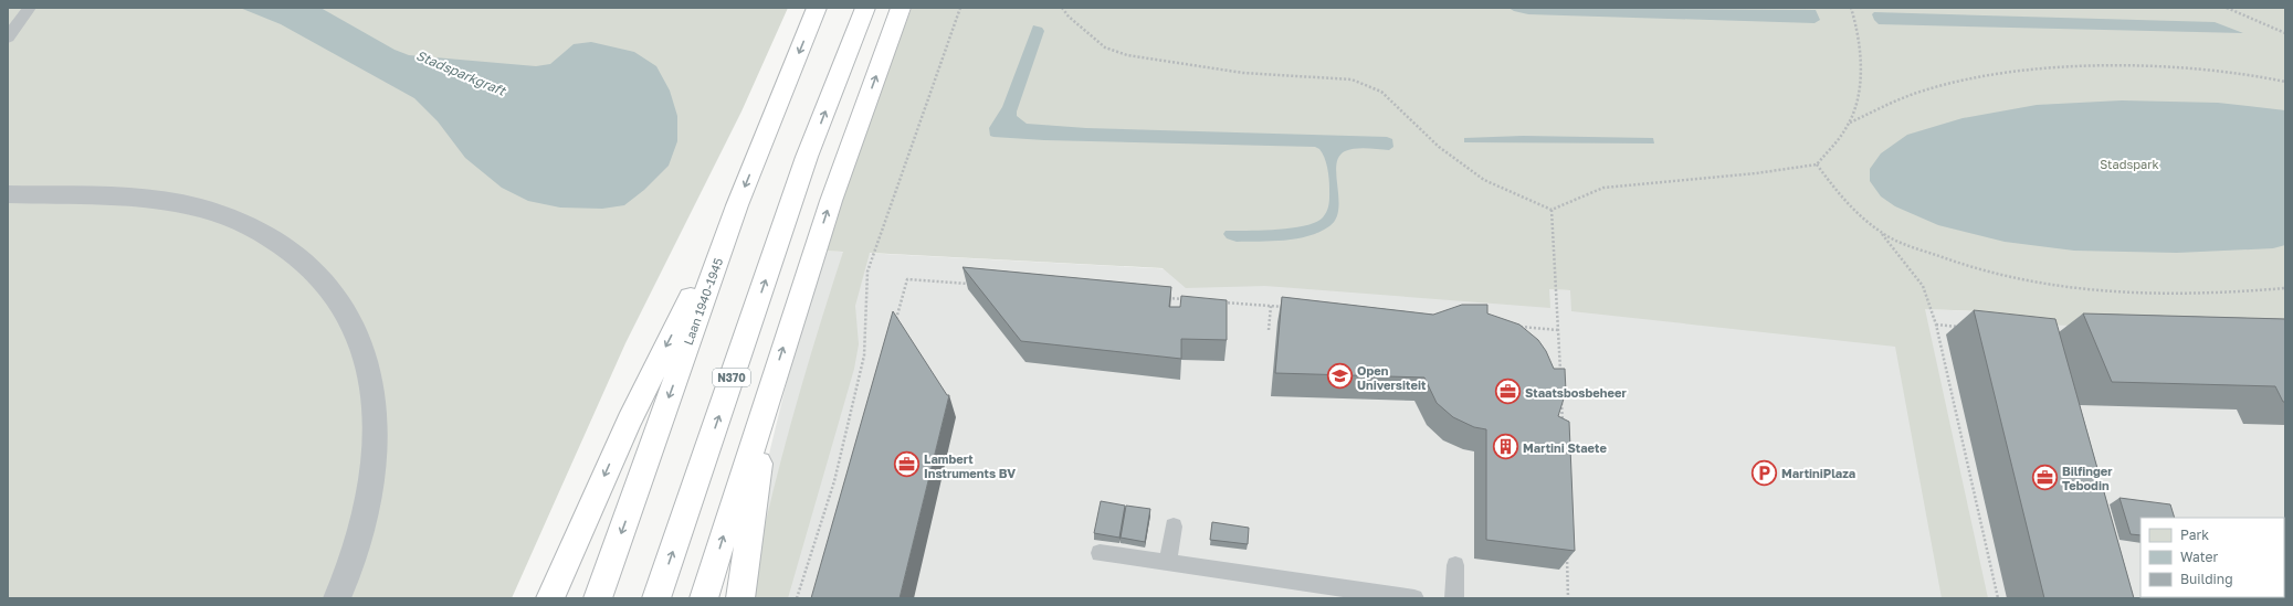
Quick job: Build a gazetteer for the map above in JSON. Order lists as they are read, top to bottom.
{
  "streets": {
    "highway": ["Laan 1940-1945", "N370"]
  },
  "water": ["Stadsparkgraft"],
  "parks": ["Stadspark"],
  "places": {
    "school or university": ["Open Universiteit"],
    "office": ["Staatsbosbeheer", "Lambert Instruments BV", "Bilfinger Tebodin"],
    "building": ["Martini Staete"],
    "parking": ["MartiniPlaza"]
  },
  "legend": ["Park", "Water", "Building"]
}
